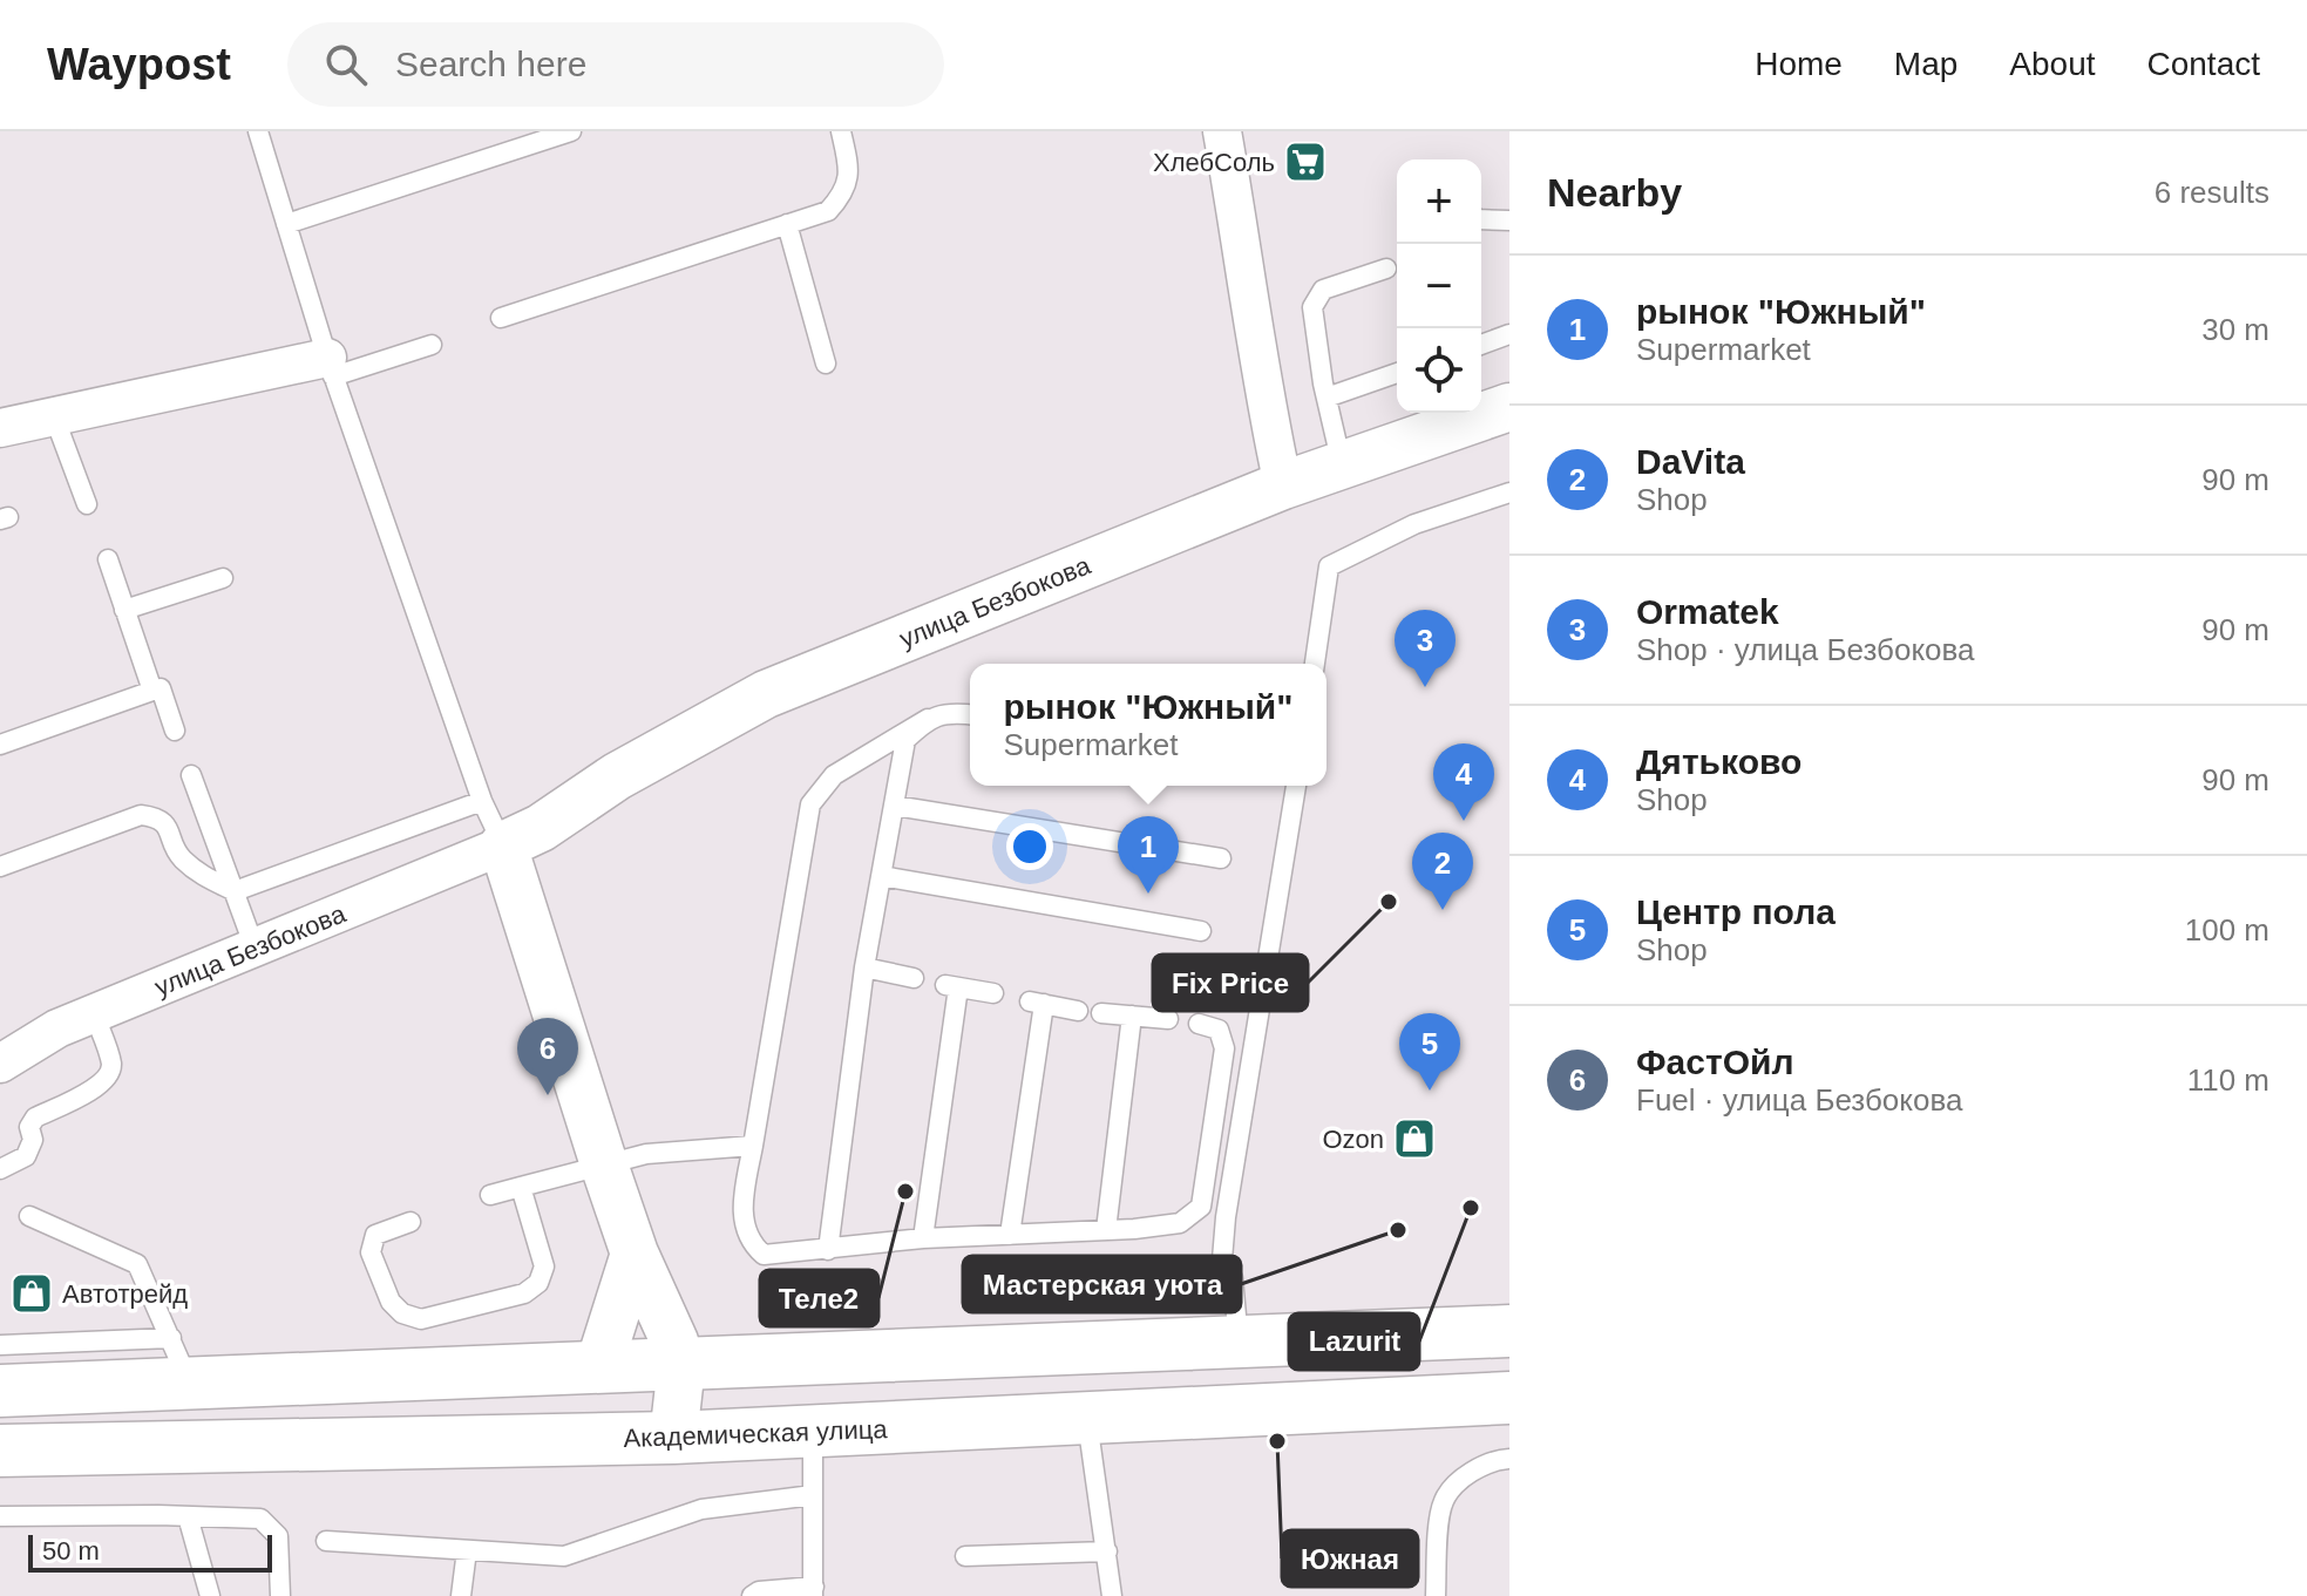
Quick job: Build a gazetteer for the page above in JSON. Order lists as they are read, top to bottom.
{
  "streets": {
    "main road": ["Академическая улица"],
    "street": ["улица Безбокова"]
  },
  "places": {
    "supermarket": ["ХлебСоль"],
    "other": [
      "Fix Price",
      "Теле2",
      "Lazurit",
      "Мастерская уюта",
      "Южная"
    ],
    "shop": ["Ozon", "Автотрейд"]
  },
  "scale_bar": "50 m",
  "page": {
    "header": "Waypost",
    "search": "Search here",
    "nav": [
      "Home",
      "Map",
      "About",
      "Contact"
    ],
    "heading": ["Nearby", "6 results"],
    "map_buttons": ["+", "−"],
    "list": [
      {
        "mark": "1",
        "name": "рынок \"Южный\"",
        "note": "Supermarket",
        "value": "30 m"
      },
      {
        "mark": "2",
        "name": "DaVita",
        "note": "Shop",
        "value": "90 m"
      },
      {
        "mark": "3",
        "name": "Ormatek",
        "note": "Shop · улица Безбокова",
        "value": "90 m"
      },
      {
        "mark": "4",
        "name": "Дятьково",
        "note": "Shop",
        "value": "90 m"
      },
      {
        "mark": "5",
        "name": "Центр пола",
        "note": "Shop",
        "value": "100 m"
      },
      {
        "mark": "6",
        "name": "ФастОйл",
        "note": "Fuel · улица Безбокова",
        "value": "110 m"
      }
    ],
    "pins": [
      "3",
      "4",
      "1",
      "2",
      "5",
      "6"
    ],
    "popup": ["рынок \"Южный\"", "Supermarket"],
    "scale": "50 m"
  }
}
